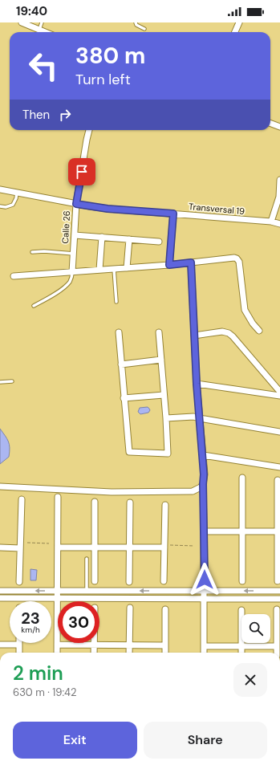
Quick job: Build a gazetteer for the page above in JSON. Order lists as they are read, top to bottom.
{
  "streets": {
    "street": ["Transversal 19", "Calle 26"]
  },
  "crossings": [
    ["Transversal 19", "Calle 26"]
  ],
  "page": {
    "status": "19:40",
    "turn": ["380 m", "Turn left"],
    "then": "Then",
    "speed": "23 km/h",
    "limit": "30",
    "heading": ["2 min", "630 m · 19:42"],
    "buttons": ["Exit", "Share"]
  }
}
